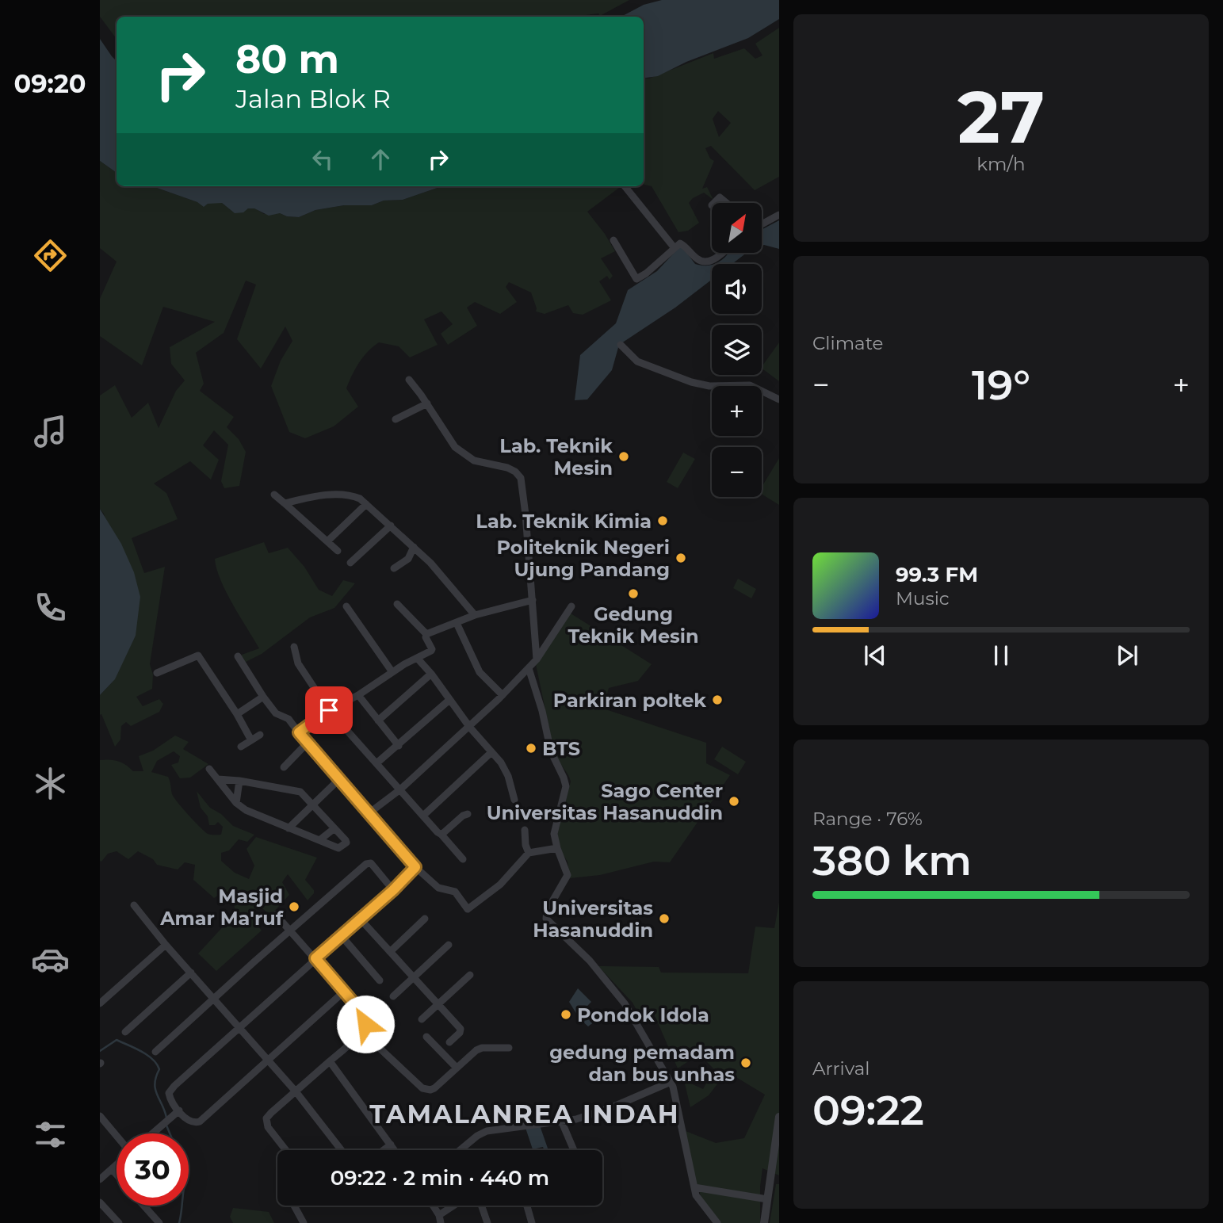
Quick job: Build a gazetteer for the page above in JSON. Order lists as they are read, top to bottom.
{
  "districts": ["TAMALANREA INDAH"],
  "places": [
    "Lab. Teknik Mesin",
    "Lab. Teknik Kimia",
    "Politeknik Negeri Ujung Pandang",
    "Gedung Teknik Mesin",
    "Parkiran poltek",
    "BTS",
    "Sago Center Universitas Hasanuddin",
    "Masjid Amar Ma'ruf",
    "Universitas Hasanuddin",
    "Pondok Idola",
    "gedung pemadam dan bus unhas"
  ],
  "north": "top right",
  "page": {
    "tabs": "09:20",
    "tile": [
      ["27", "km/h"],
      "Climate",
      ["Range · 76%", "380 km"],
      ["Arrival", "09:22"]
    ],
    "turn": ["80 m", "Jalan Blok R"],
    "map_buttons": ["+", "−"],
    "heat": ["−", "19°", "+"],
    "song": ["99.3 FM", "Music"],
    "limit": "30",
    "trip": "09:22 · 2 min · 440 m"
  }
}
